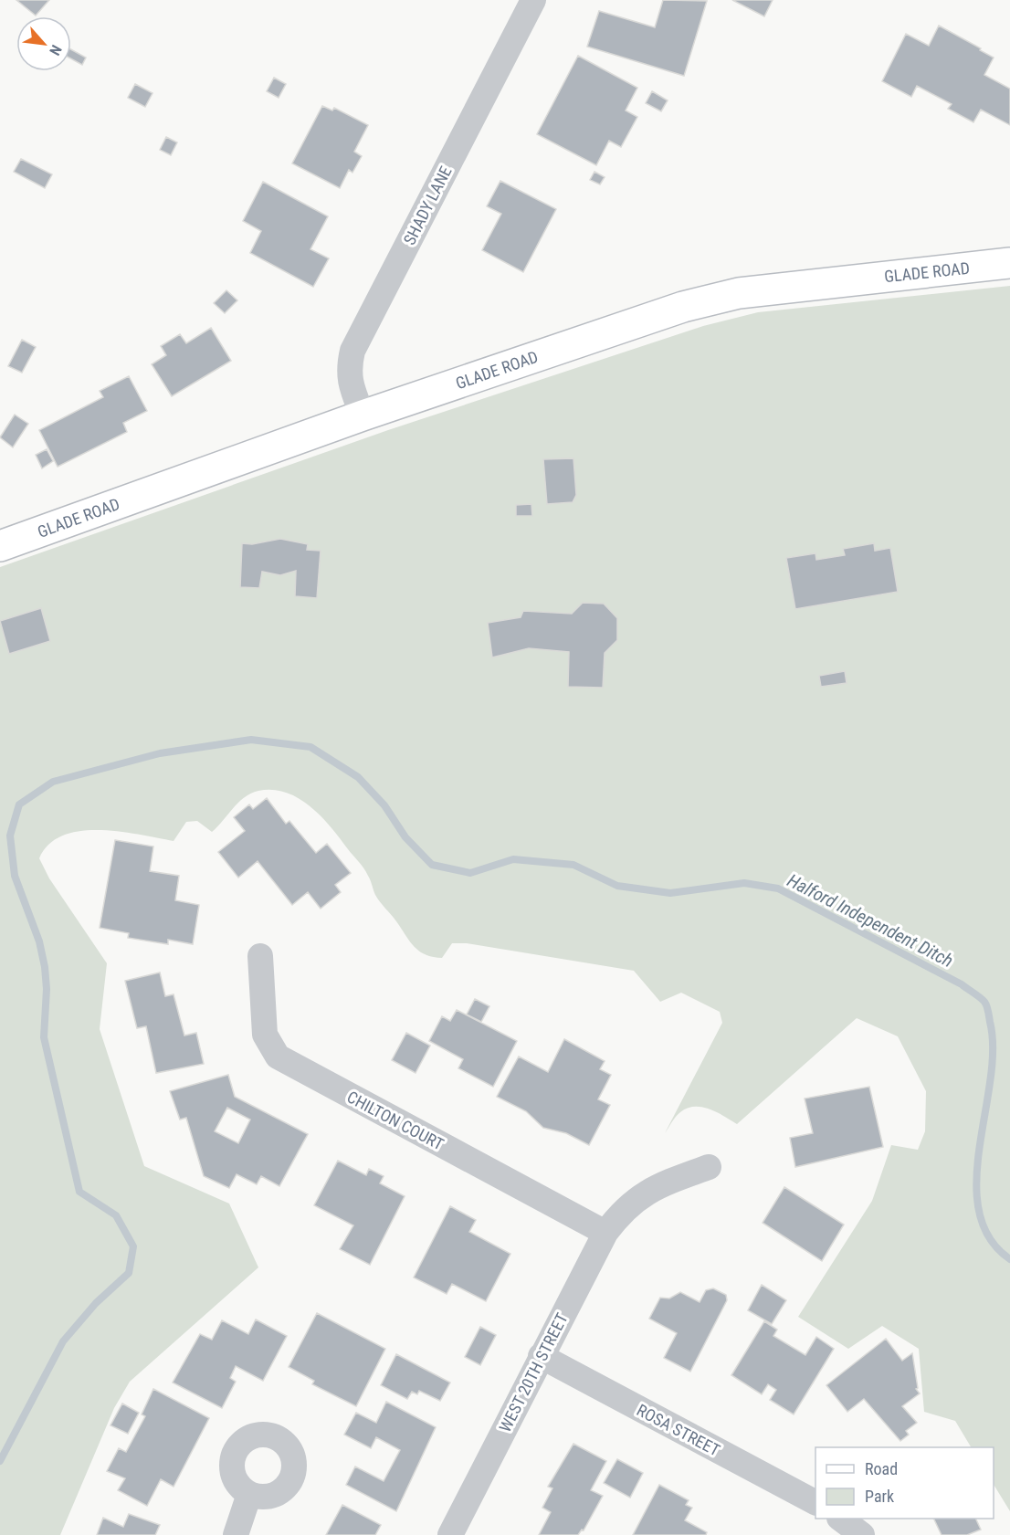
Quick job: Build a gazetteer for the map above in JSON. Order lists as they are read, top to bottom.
{
  "streets": {
    "street": [
      "SHADY LANE",
      "GLADE ROAD",
      "CHILTON COURT",
      "WEST 20TH STREET",
      "ROSA STREET"
    ]
  },
  "crossings": [
    ["SHADY LANE", "GLADE ROAD"],
    ["CHILTON COURT", "WEST 20TH STREET"],
    ["WEST 20TH STREET", "ROSA STREET"]
  ],
  "water": ["Halford Independent Ditch"],
  "legend": ["Road", "Park"],
  "north": "bottom right"
}
